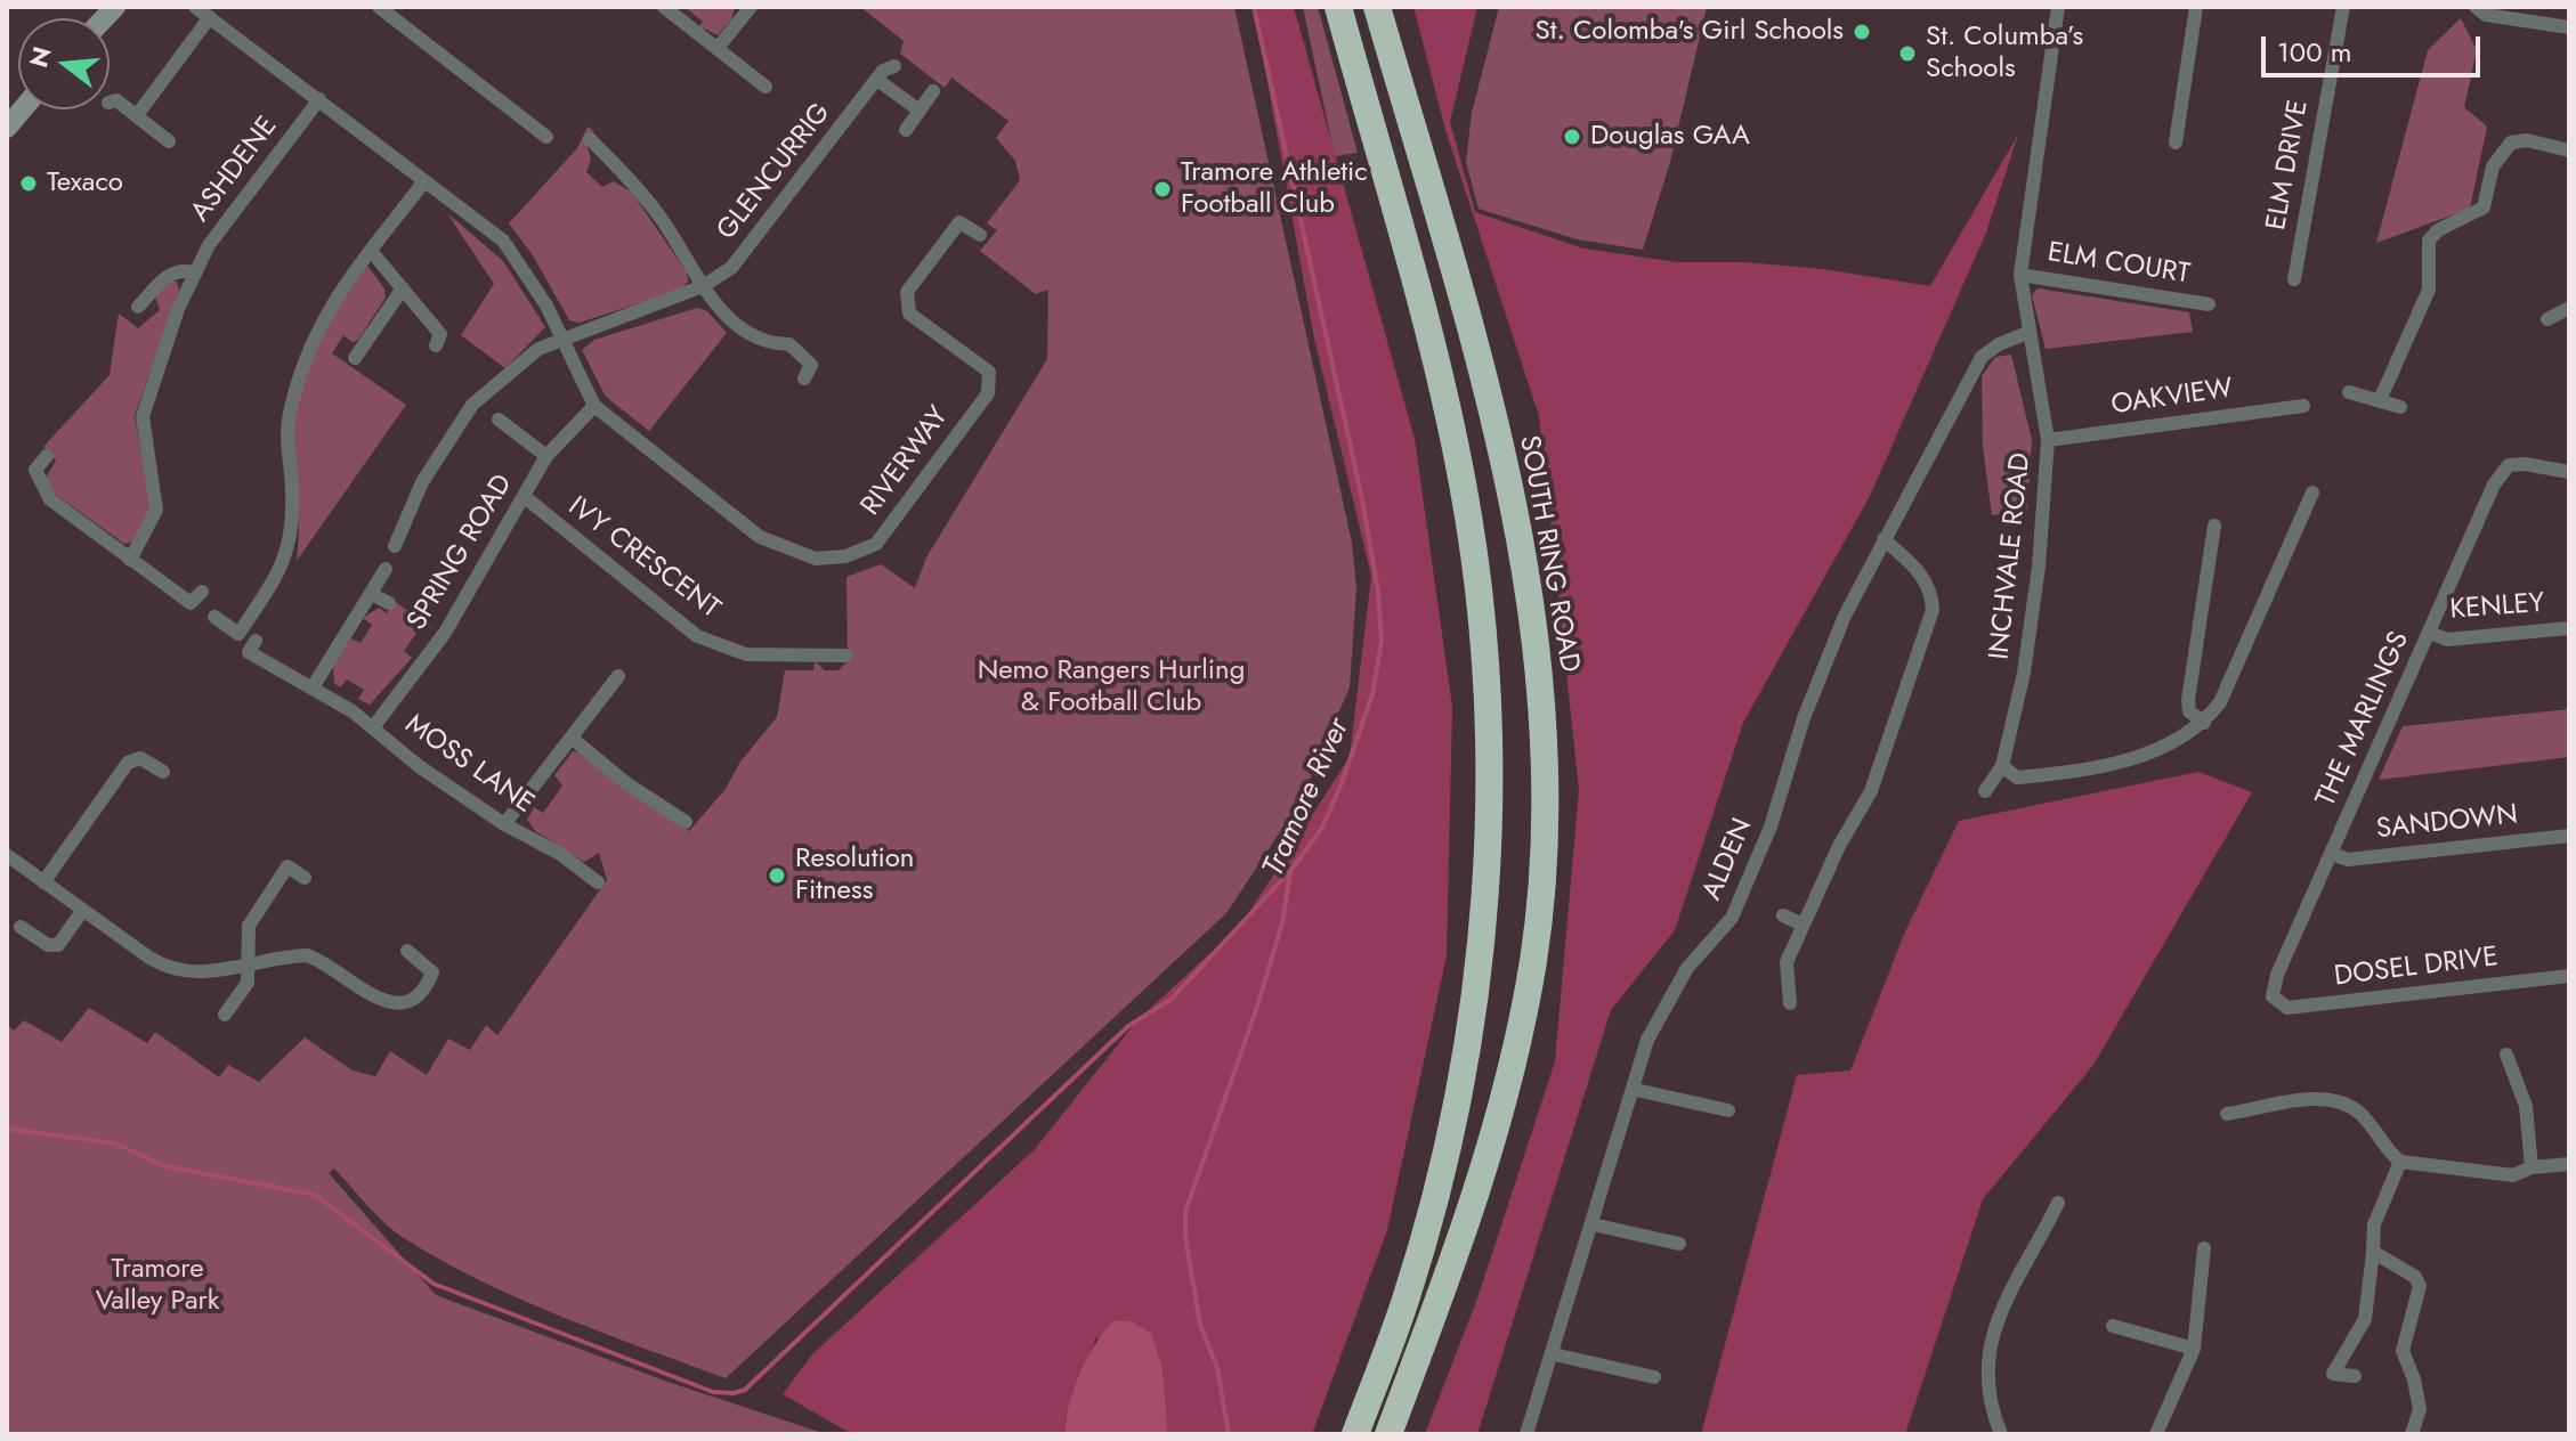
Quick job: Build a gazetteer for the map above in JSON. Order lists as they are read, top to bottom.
{
  "streets": {
    "highway": ["SOUTH RING ROAD"],
    "street": [
      "ELM DRIVE",
      "ASHDENE",
      "GLENCURRIG",
      "ELM COURT",
      "OAKVIEW",
      "RIVERWAY",
      "SPRING ROAD",
      "INCHVALE ROAD",
      "IVY CRESCENT",
      "KENLEY",
      "THE MARLINGS",
      "MOSS LANE",
      "SANDOWN",
      "ALDEN",
      "DOSEL DRIVE"
    ]
  },
  "crossings": [
    ["ELM COURT", "INCHVALE ROAD"],
    ["OAKVIEW", "INCHVALE ROAD"],
    ["RIVERWAY", "SPRING ROAD"],
    ["SPRING ROAD", "IVY CRESCENT"],
    ["SPRING ROAD", "MOSS LANE"],
    ["INCHVALE ROAD", "ALDEN"],
    ["KENLEY", "THE MARLINGS"],
    ["THE MARLINGS", "SANDOWN"],
    ["THE MARLINGS", "DOSEL DRIVE"]
  ],
  "water": ["Tramore River"],
  "parks": ["Nemo Rangers Hurling & Football Club", "Tramore Valley Park"],
  "places": [
    "St. Colomba's Girl Schools",
    "St. Columba’s Schools",
    "Douglas GAA",
    "Texaco",
    "Tramore Athletic Football Club",
    "Resolution Fitness"
  ],
  "scale_bar": "100 m",
  "north": "left"
}
